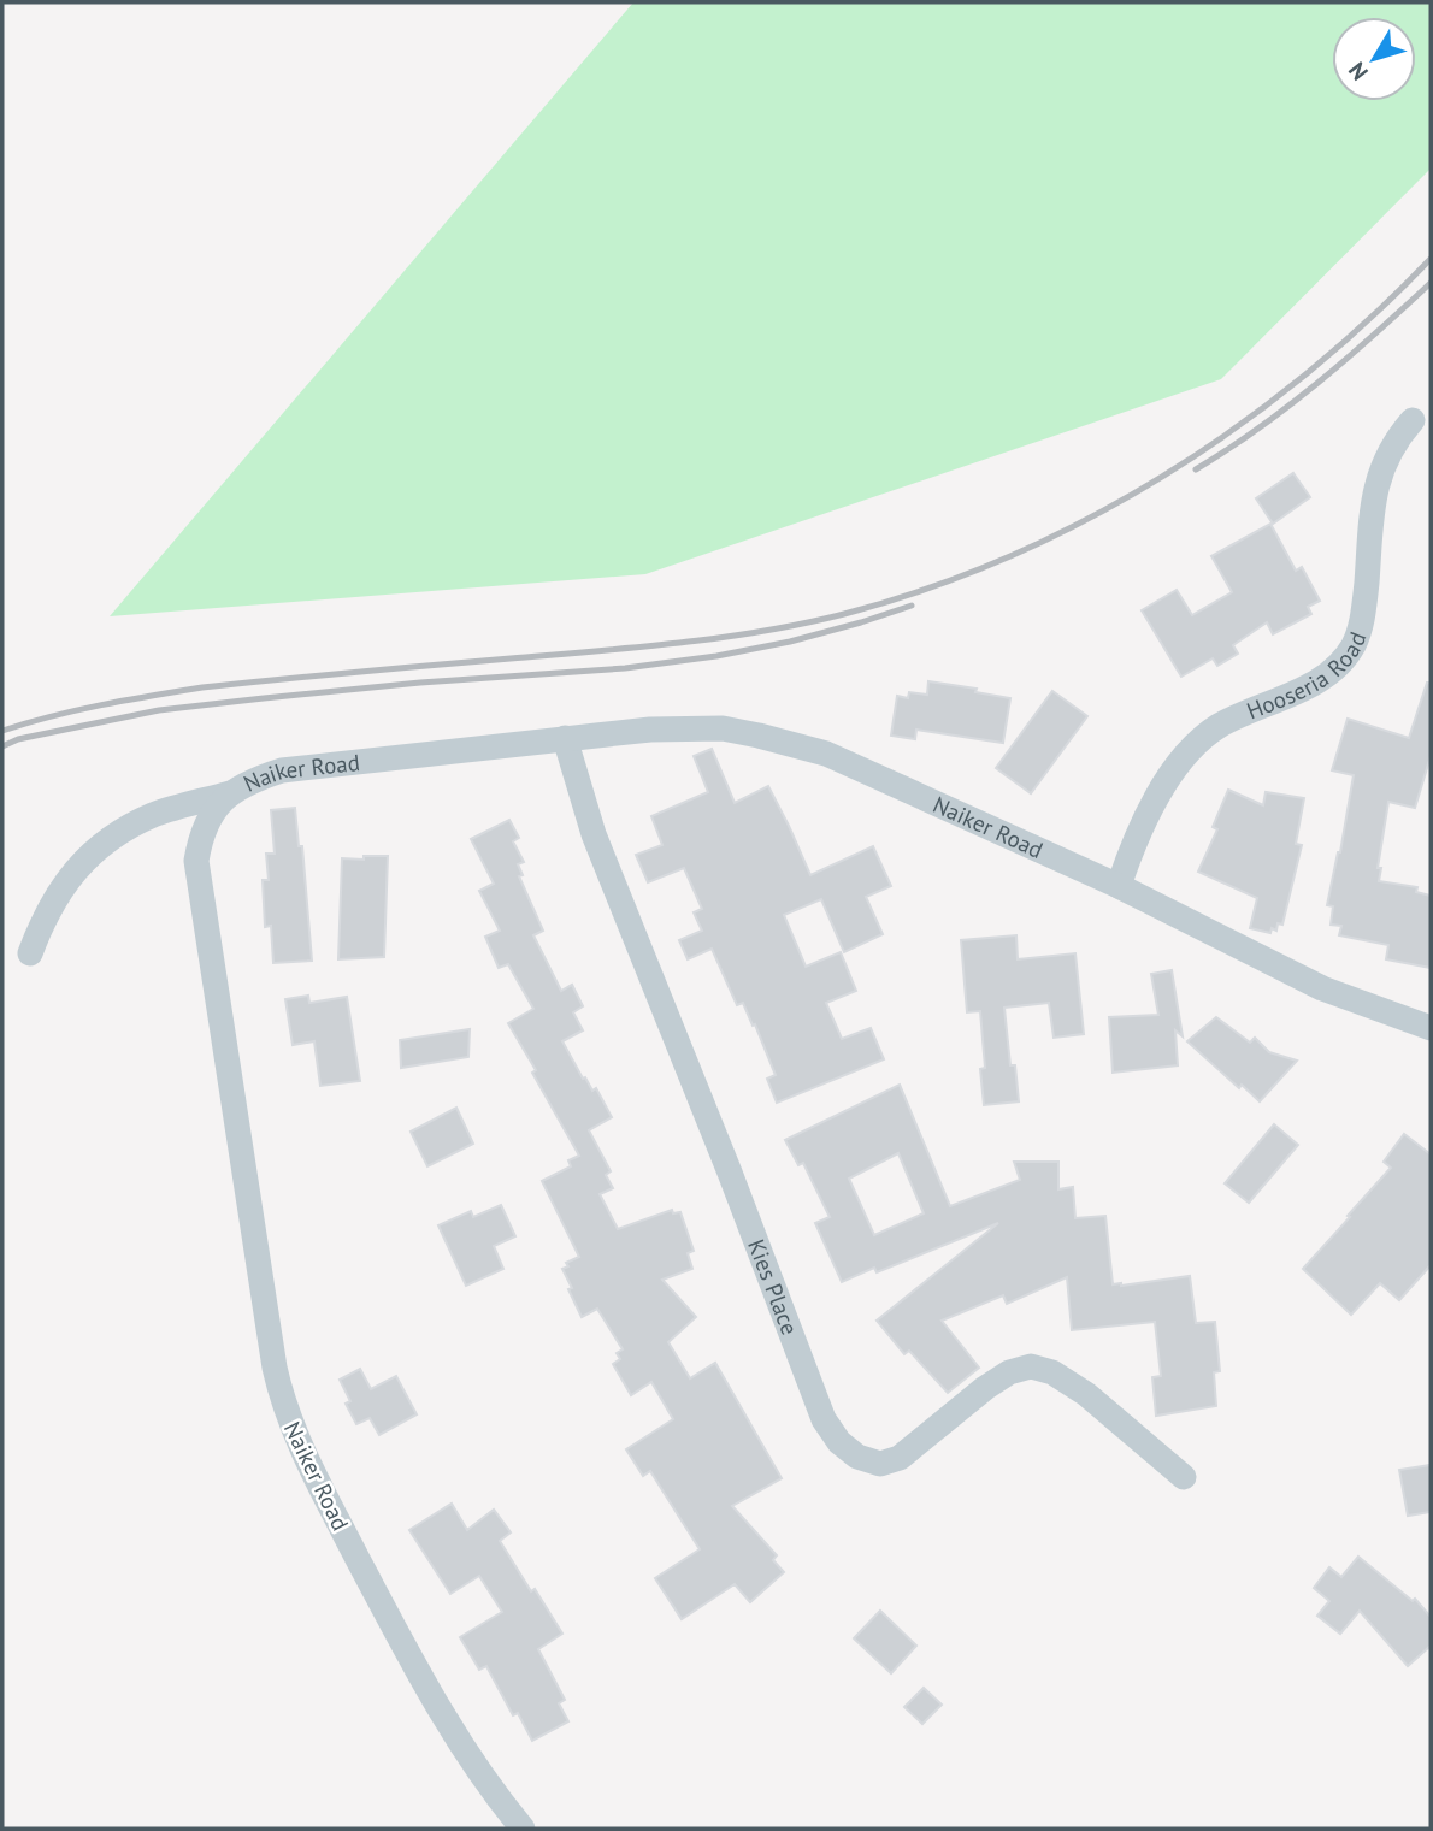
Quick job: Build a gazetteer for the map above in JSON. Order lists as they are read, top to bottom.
{
  "streets": {
    "street": ["Hooseria Road", "Naiker Road", "Kies Place"]
  },
  "crossings": [
    ["Hooseria Road", "Naiker Road"],
    ["Naiker Road", "Kies Place"]
  ],
  "north": "bottom left"
}
